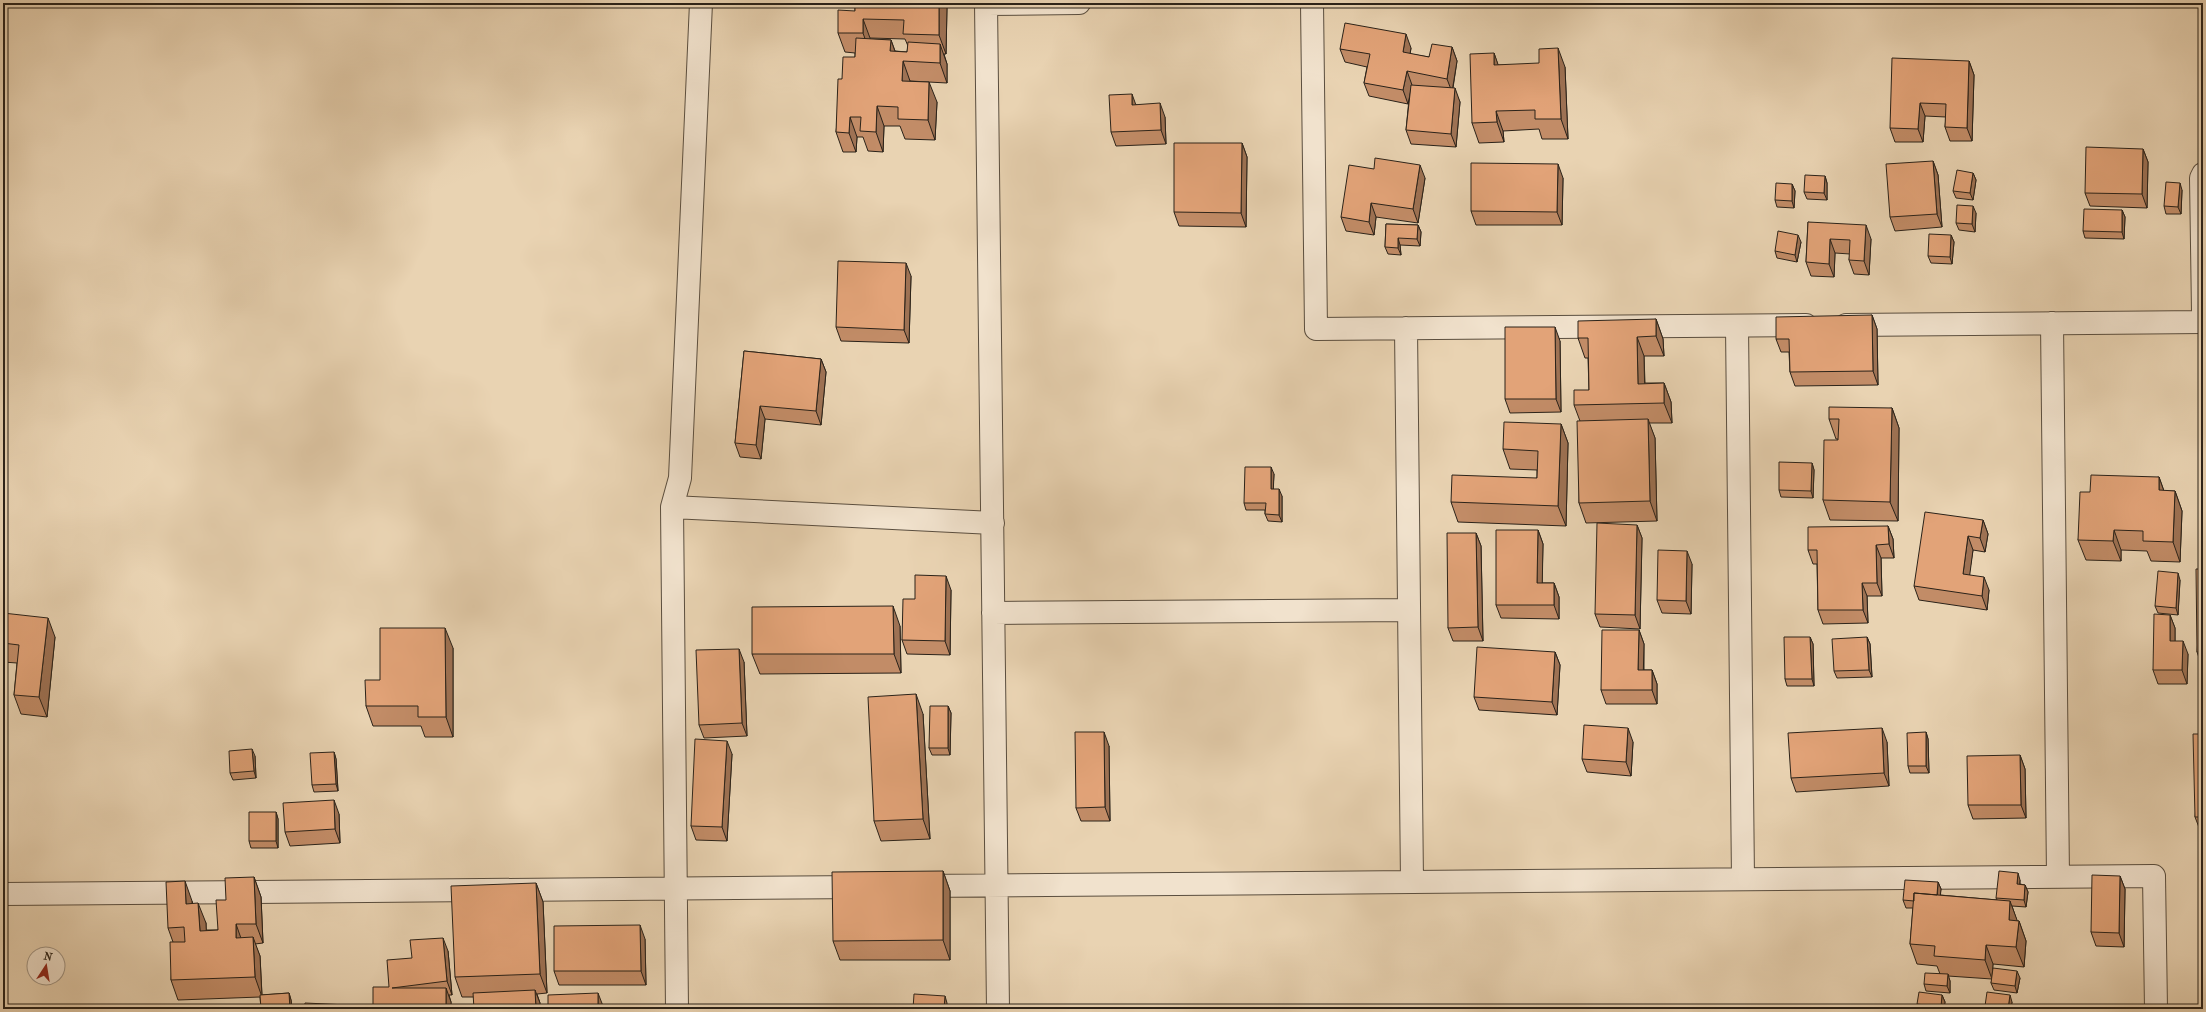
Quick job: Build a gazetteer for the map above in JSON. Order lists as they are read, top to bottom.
{
  "north": "top"
}
